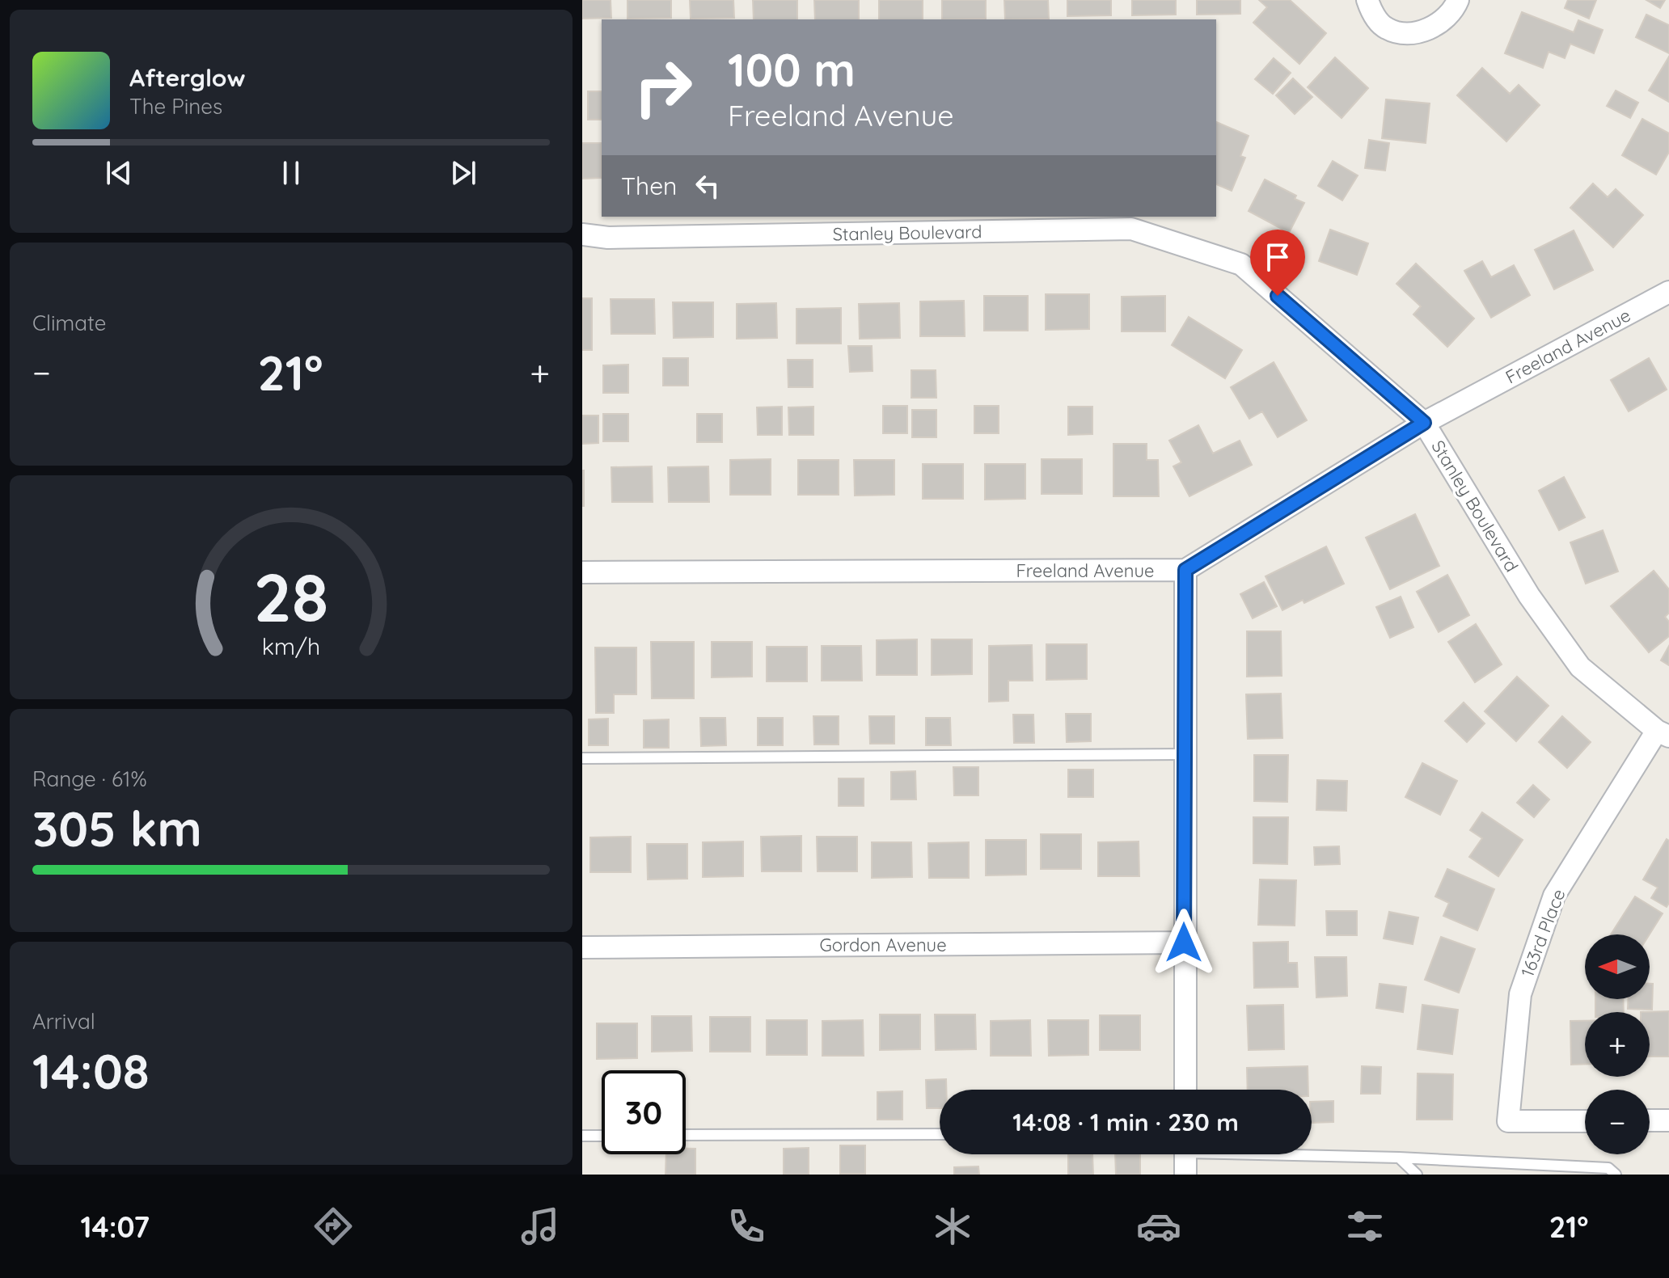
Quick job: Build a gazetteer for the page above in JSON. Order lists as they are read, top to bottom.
{
  "streets": {
    "street": [
      "Stanley Boulevard",
      "Freeland Avenue",
      "163rd Place",
      "Gordon Avenue"
    ]
  },
  "crossings": [
    ["Stanley Boulevard", "Freeland Avenue"],
    ["Stanley Boulevard", "163rd Place"]
  ],
  "north": "left",
  "page": {
    "turn": ["100 m", "Freeland Avenue"],
    "song": ["Afterglow", "The Pines"],
    "then": "Then",
    "tile": [
      "Climate",
      ["Range · 61%", "305 km"],
      ["Arrival", "14:08"]
    ],
    "heat": ["−", "21°", "+"],
    "map_buttons": ["+", "−"],
    "limit": "30",
    "trip": "14:08 · 1 min · 230 m",
    "tabs": ["14:07", "21°"],
    "gauge": ["28", "km/h"]
  }
}
